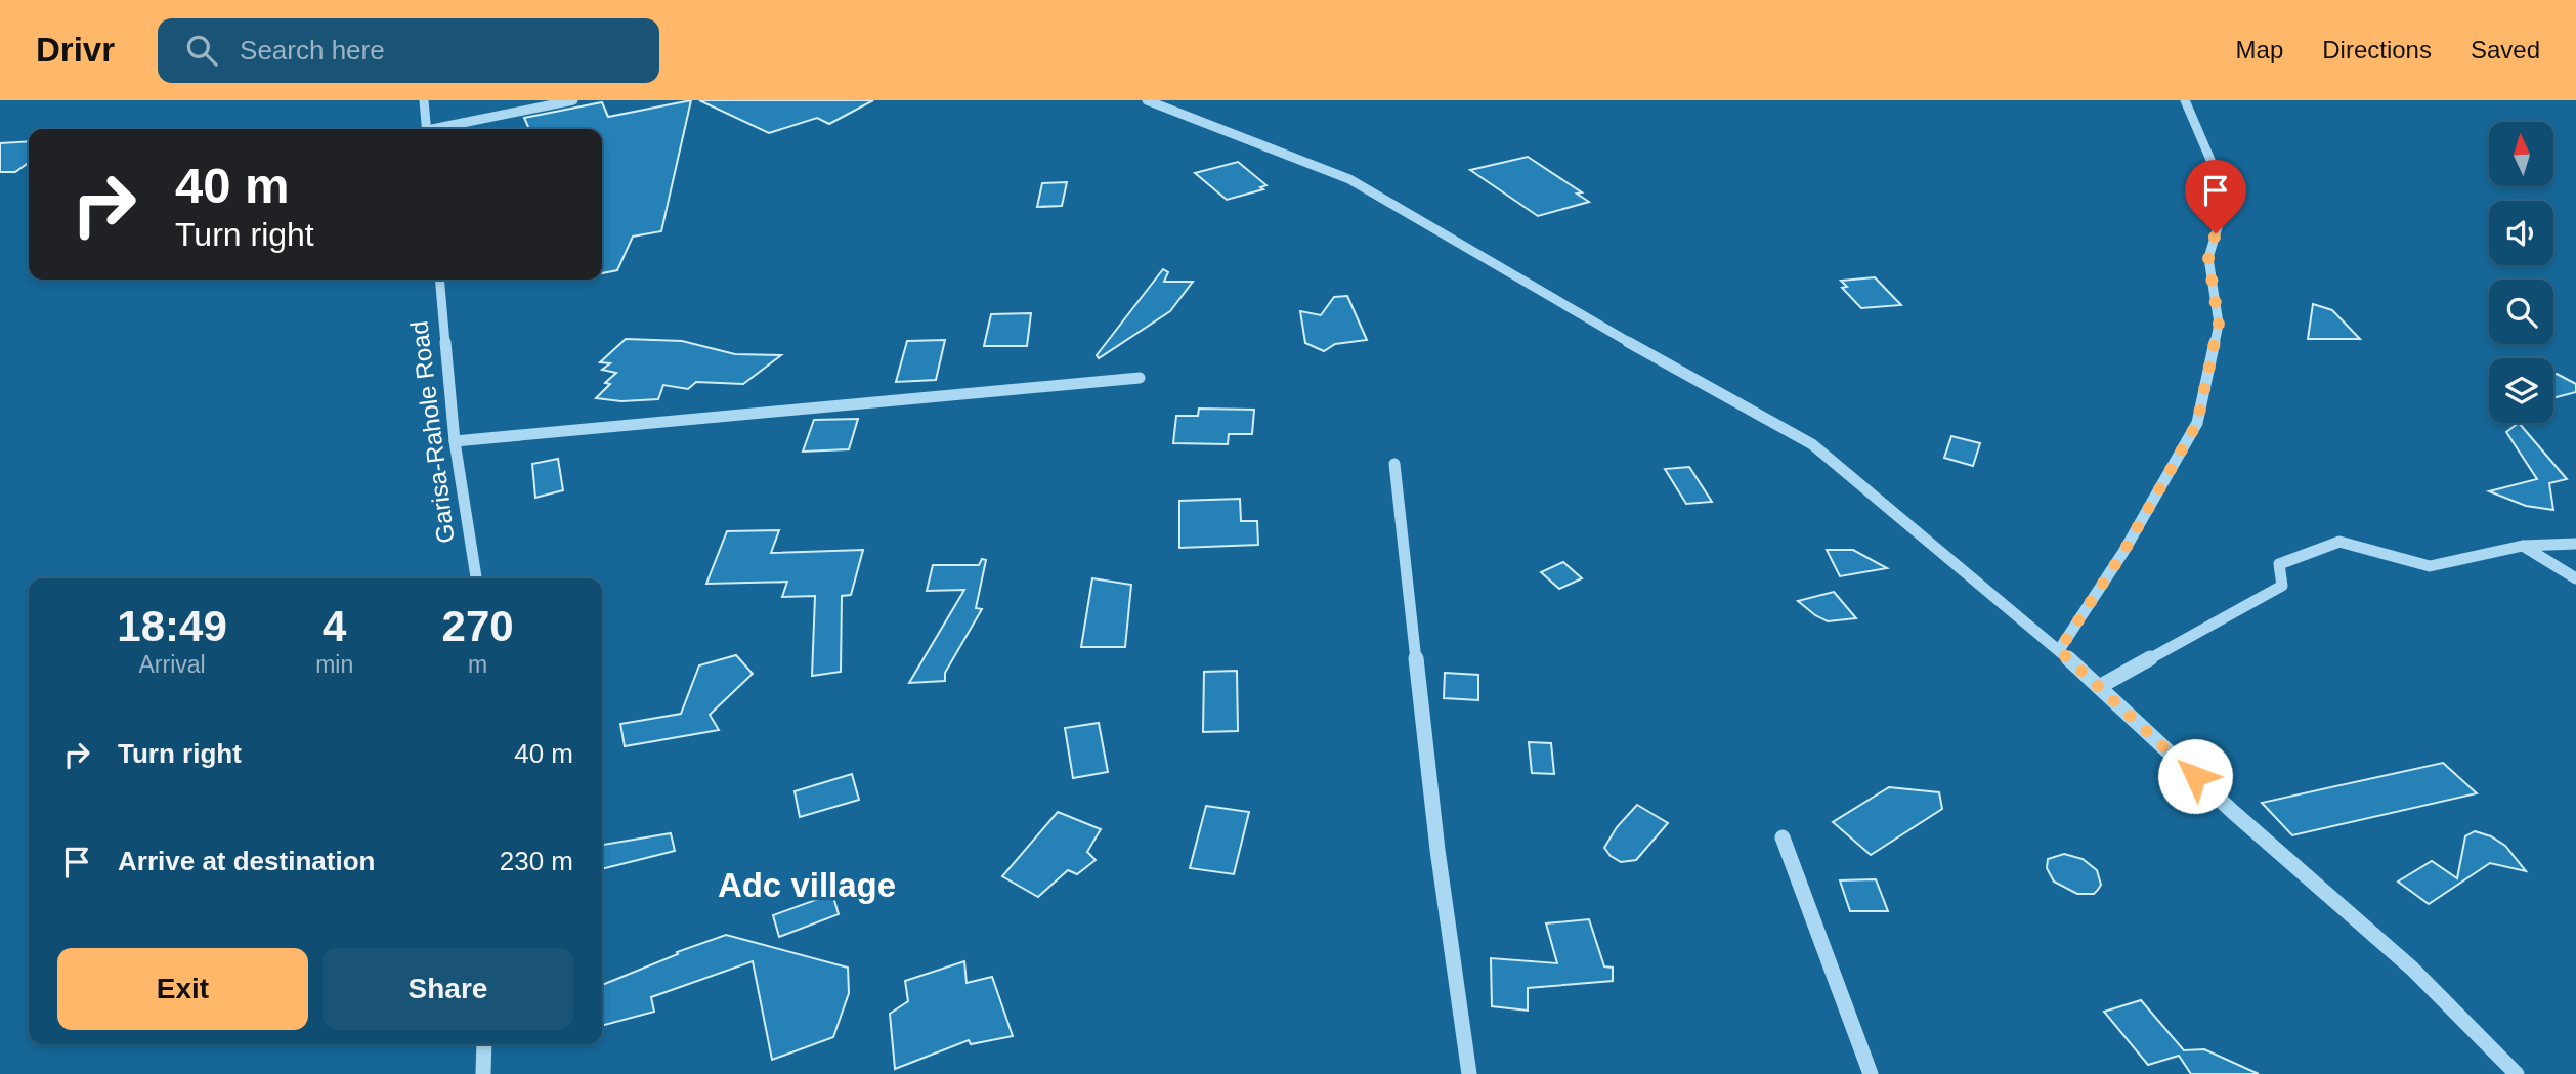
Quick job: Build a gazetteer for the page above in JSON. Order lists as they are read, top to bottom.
{
  "streets": {
    "street": ["Garisa-Rahole Road"]
  },
  "districts": ["Adc village"],
  "north": "top",
  "page": {
    "header": "Drivr",
    "search": "Search here",
    "nav": ["Map", "Directions", "Saved"],
    "turn": ["40 m", "Turn right"],
    "eta": [
      "18:49",
      "Arrival",
      "4",
      "min",
      "270",
      "m"
    ],
    "list": [
      {
        "name": "Turn right",
        "value": "40 m"
      },
      {
        "name": "Arrive at destination",
        "value": "230 m"
      }
    ],
    "buttons": ["Exit", "Share"]
  }
}
